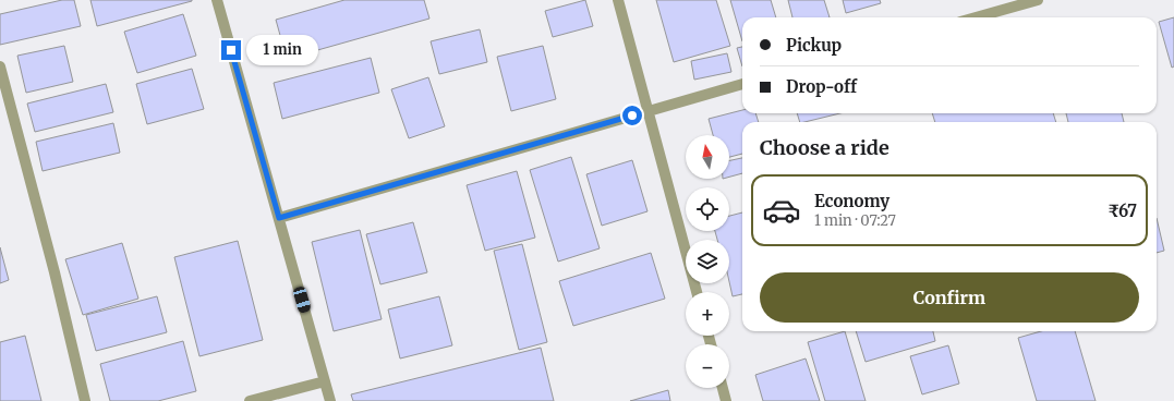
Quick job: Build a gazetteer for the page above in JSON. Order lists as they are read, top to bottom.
{
  "north": "top",
  "page": {
    "banner": ["Pickup", "Drop-off"],
    "bubble": "1 min",
    "heading": "Choose a ride",
    "map_buttons": ["+", "−"],
    "list": [
      {
        "name": "Economy",
        "note": "1 min · 07:27",
        "value": "₹67"
      }
    ],
    "buttons": "Confirm"
  }
}
